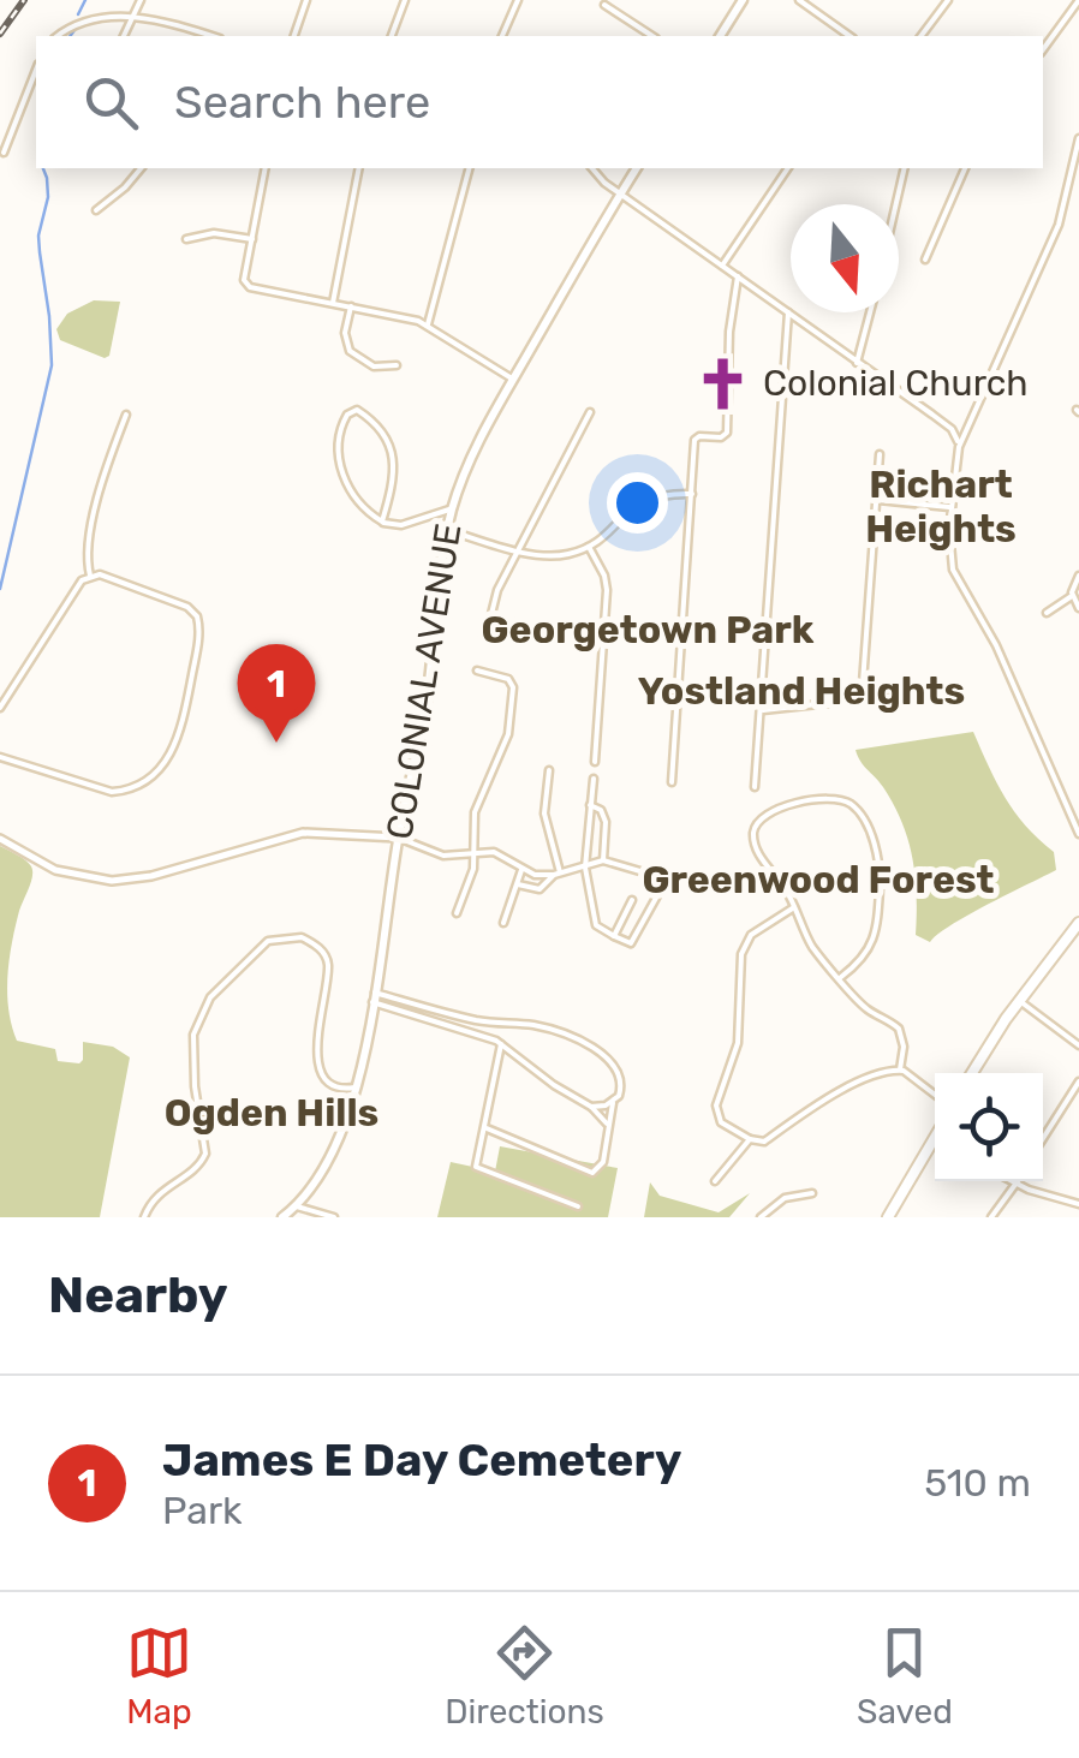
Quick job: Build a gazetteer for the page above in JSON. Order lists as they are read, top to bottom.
{
  "streets": {
    "main road": ["COLONIAL AVENUE"]
  },
  "districts": [
    "Richart Heights",
    "Georgetown Park",
    "Yostland Heights",
    "Greenwood Forest",
    "Ogden Hills"
  ],
  "places": {
    "church": ["Colonial Church"]
  },
  "north": "bottom",
  "page": {
    "search": "Search here",
    "pins": "1",
    "heading": "Nearby",
    "list": [
      {
        "mark": "1",
        "name": "James E Day Cemetery",
        "note": "Park",
        "value": "510 m"
      }
    ],
    "nav": ["Map", "Directions", "Saved"]
  }
}
